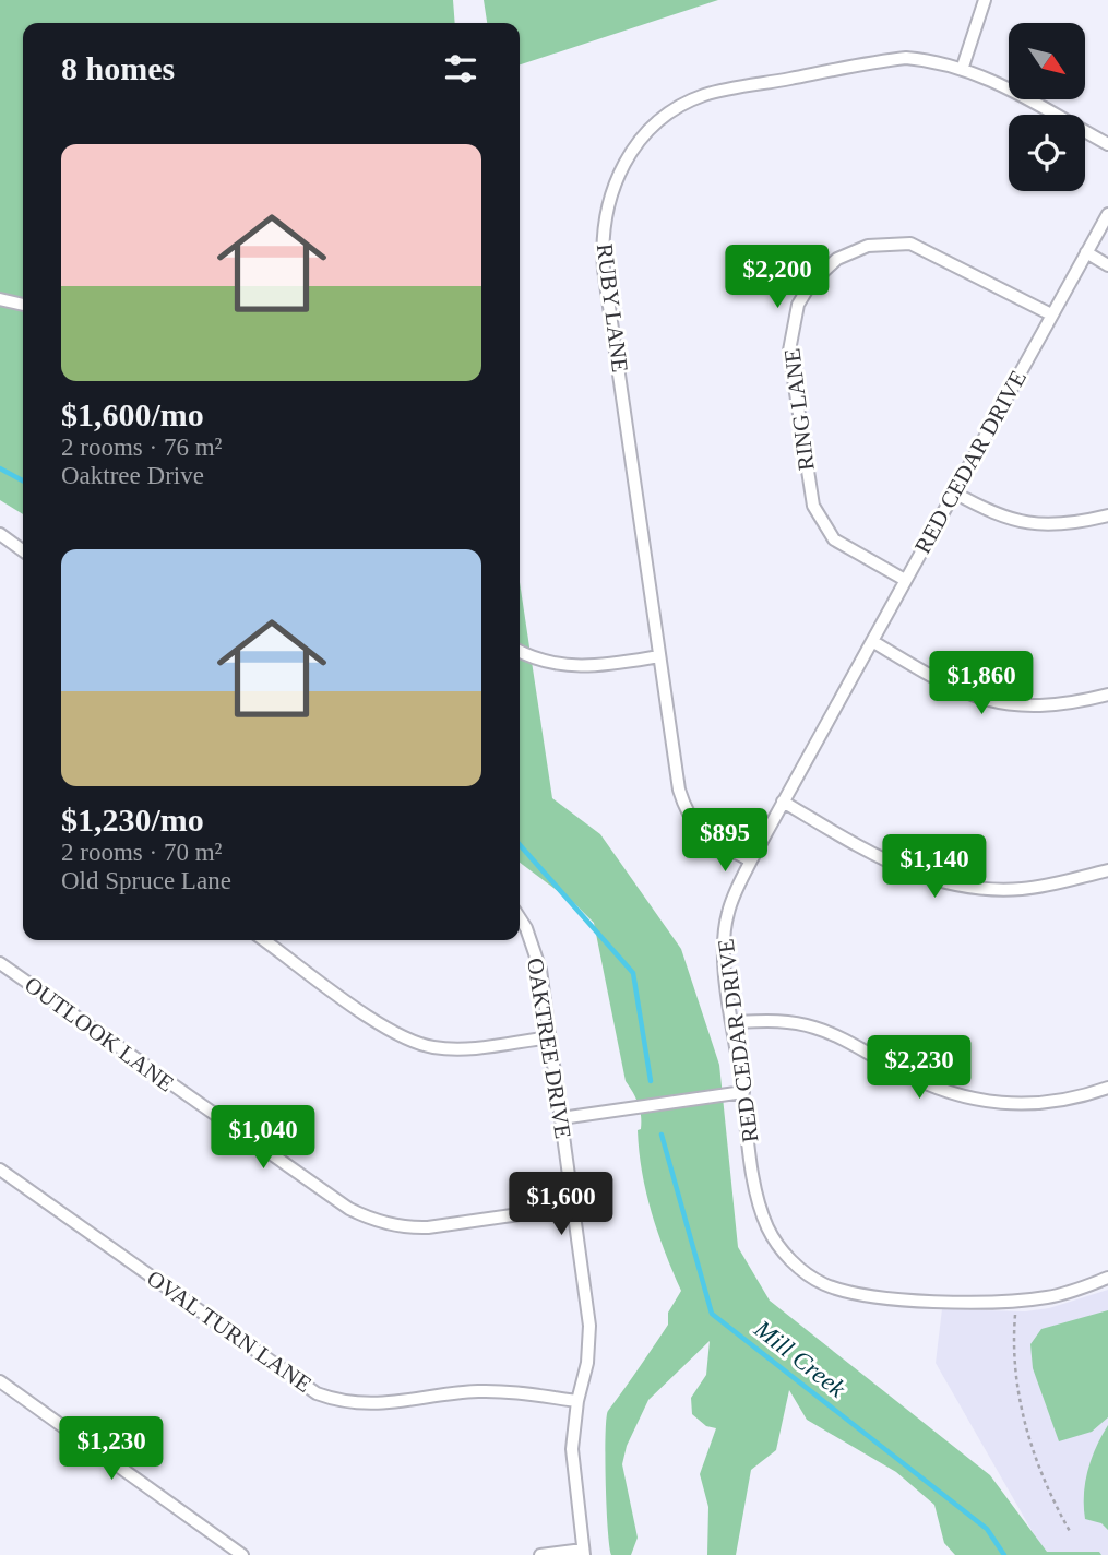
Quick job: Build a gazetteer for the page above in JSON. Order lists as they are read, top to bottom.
{
  "streets": {
    "street": [
      "RUBY LANE",
      "RING LANE",
      "RED CEDAR DRIVE",
      "OUTLOOK LANE",
      "OAKTREE DRIVE",
      "OVAL TURN LANE"
    ]
  },
  "crossings": [
    ["RUBY LANE", "RED CEDAR DRIVE"],
    ["RING LANE", "RED CEDAR DRIVE"],
    ["OUTLOOK LANE", "OAKTREE DRIVE"],
    ["OAKTREE DRIVE", "OVAL TURN LANE"]
  ],
  "water": ["Mill Creek"],
  "north": "bottom right",
  "page": {
    "heading": "8 homes",
    "list": [
      {
        "name": "$1,600/mo",
        "note": "2 rooms · 76 m² · Oaktree Drive"
      },
      {
        "name": "$1,230/mo",
        "note": "2 rooms · 70 m² · Old Spruce Lane"
      }
    ],
    "price": [
      "$2,200",
      "$1,860",
      "$895",
      "$1,140",
      "$2,230",
      "$1,040",
      "$1,600",
      "$1,230"
    ]
  }
}
